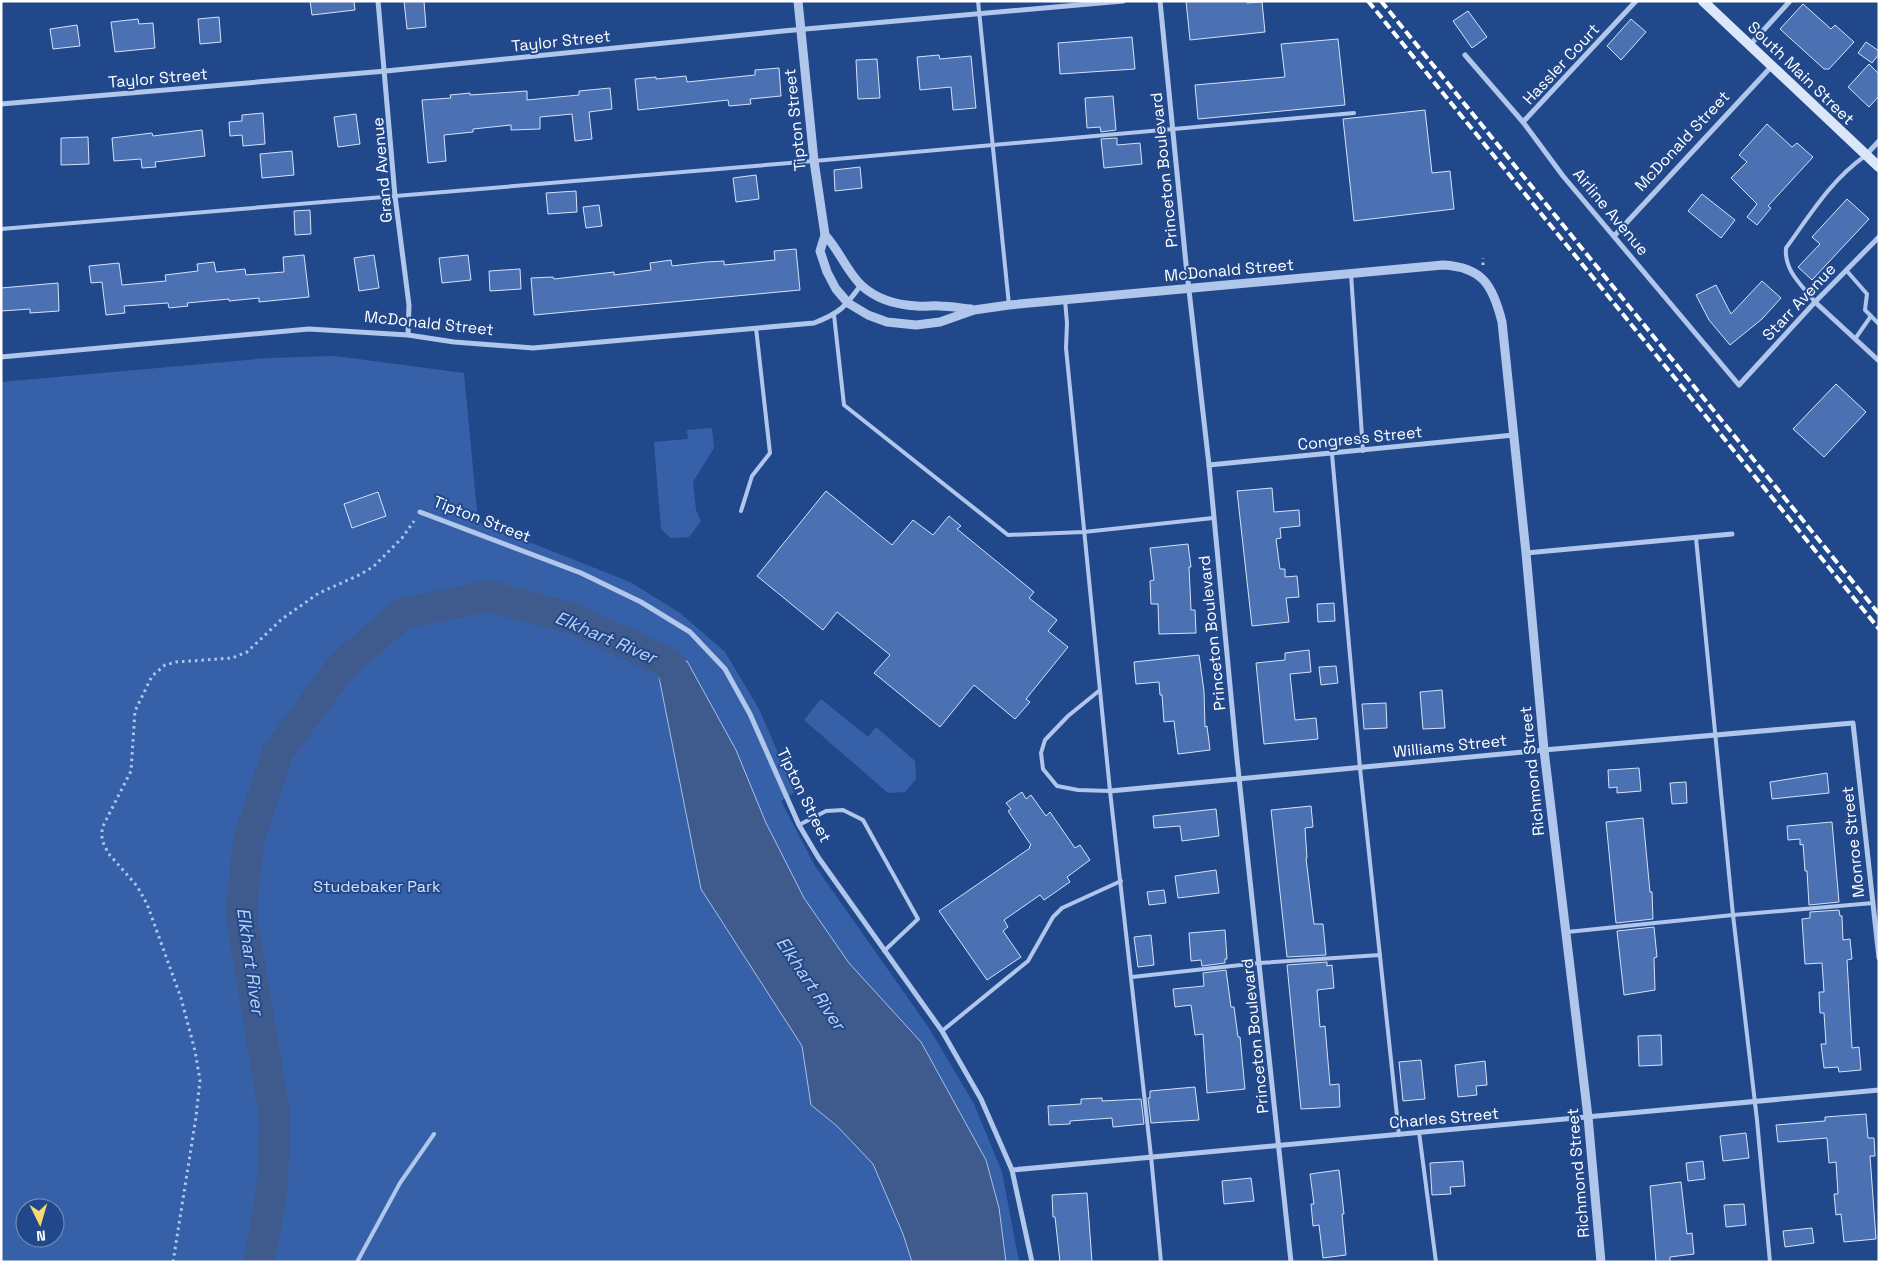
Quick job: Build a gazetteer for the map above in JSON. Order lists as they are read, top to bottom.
{
  "streets": {
    "main road": ["South Main Street"],
    "street": [
      "Taylor Street",
      "Hassler Court",
      "Tipton Street",
      "McDonald Street",
      "Grand Avenue",
      "Princeton Boulevard",
      "Airline Avenue",
      "Starr Avenue",
      "Congress Street",
      "Williams Street",
      "Richmond Street",
      "Monroe Street",
      "Charles Street"
    ]
  },
  "crossings": [
    ["Taylor Street", "Tipton Street"],
    ["Taylor Street", "Grand Avenue"],
    ["Hassler Court", "Airline Avenue"],
    ["South Main Street", "McDonald Street"],
    ["Tipton Street", "McDonald Street"],
    ["Tipton Street", "Charles Street"],
    ["McDonald Street", "Grand Avenue"],
    ["McDonald Street", "Princeton Boulevard"],
    ["McDonald Street", "Airline Avenue"],
    ["McDonald Street", "Richmond Street"],
    ["Princeton Boulevard", "Congress Street"],
    ["Princeton Boulevard", "Williams Street"],
    ["Princeton Boulevard", "Charles Street"],
    ["Airline Avenue", "Starr Avenue"],
    ["Congress Street", "Richmond Street"],
    ["Williams Street", "Richmond Street"],
    ["Williams Street", "Monroe Street"],
    ["Richmond Street", "Charles Street"]
  ],
  "water": ["Elkhart River"],
  "parks": ["Studebaker Park"],
  "north": "bottom"
}
